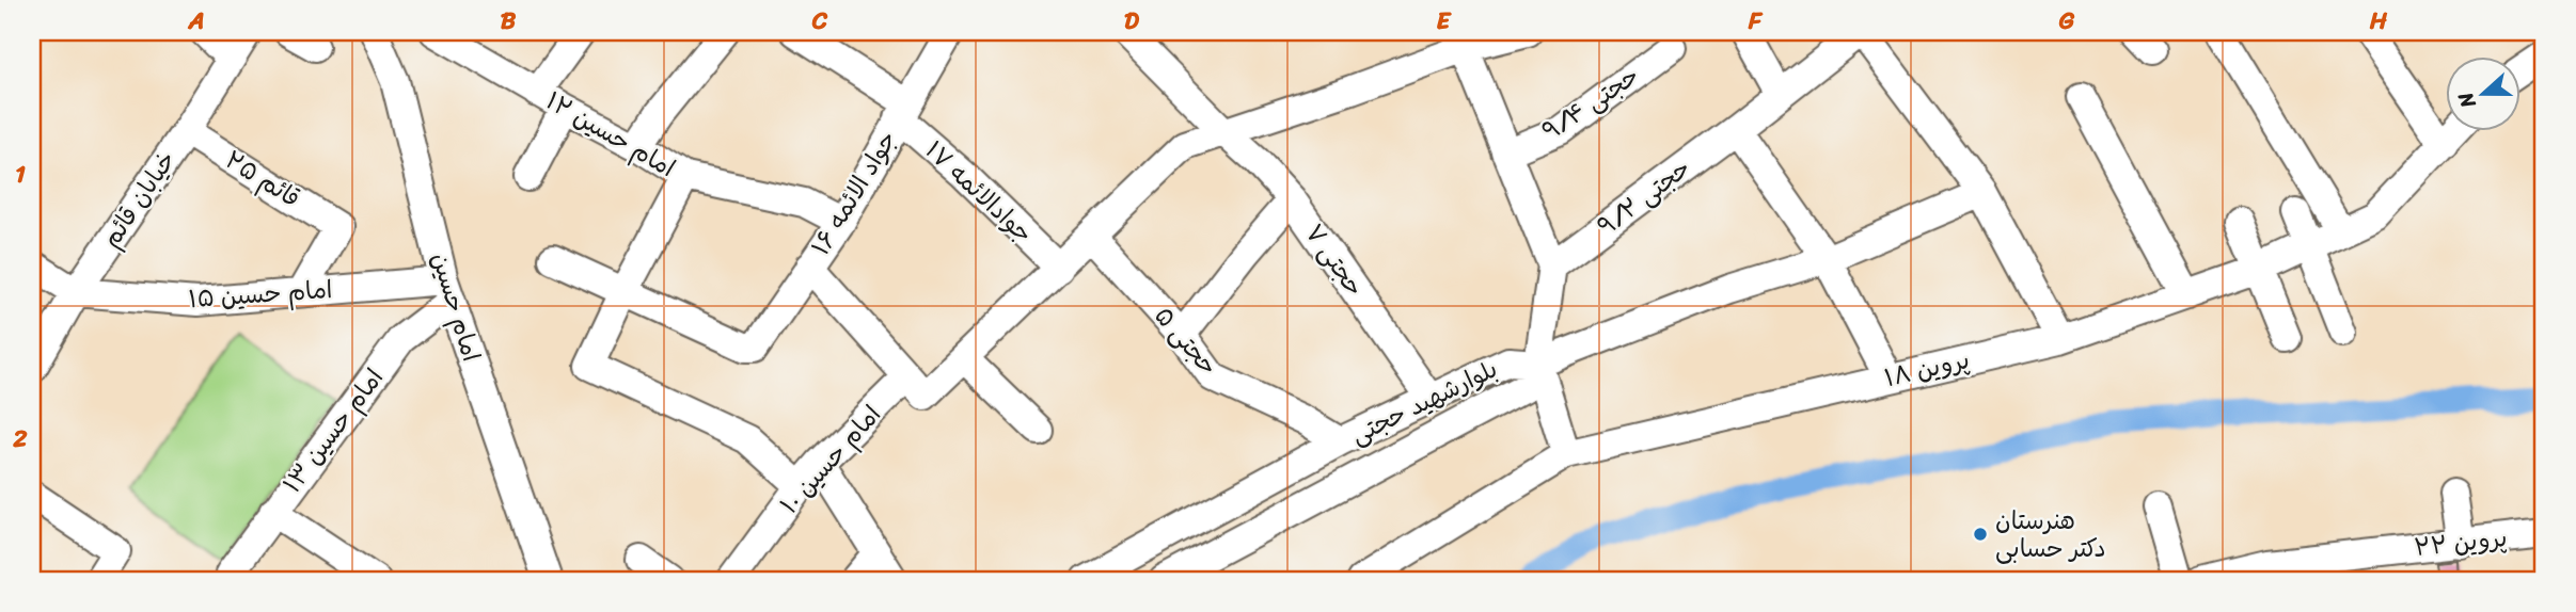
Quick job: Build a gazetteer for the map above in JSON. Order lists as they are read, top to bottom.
{
  "streets": {
    "street": [
      "حجتی ۹/۴",
      "امام حسین ۱۲",
      "قائم ۲۵",
      "جوادالائمه ۱۷",
      "جواد الائمه ۱۶",
      "حجتی ۹/۲",
      "خیابان قائم",
      "حجتی ۷",
      "امام حسین ۱۵",
      "امام حسین",
      "حجتی ۵",
      "پروین ۱۸",
      "بلوارشهید حجتی",
      "امام حسین ۱۳",
      "۱۰ امام حسین",
      "پروین ۲۲"
    ]
  },
  "crossings": [
    ["امام حسین ۱۲", "جواد الائمه ۱۶"],
    ["قائم ۲۵", "خیابان قائم"],
    ["قائم ۲۵", "امام حسین ۱۵"],
    ["جوادالائمه ۱۷", "جواد الائمه ۱۶"],
    ["خیابان قائم", "امام حسین ۱۵"],
    ["حجتی ۷", "بلوارشهید حجتی"],
    ["امام حسین ۱۵", "امام حسین"],
    ["امام حسین ۱۵", "امام حسین ۱۳"],
    ["امام حسین", "امام حسین ۱۳"],
    ["حجتی ۵", "بلوارشهید حجتی"]
  ],
  "places": ["هنرستان دکتر حسابی"],
  "north": "left",
  "grid": {
    "columns": [
      "A",
      "B",
      "C",
      "D",
      "E",
      "F",
      "G",
      "H"
    ],
    "rows": ["1", "2"]
  }
}
